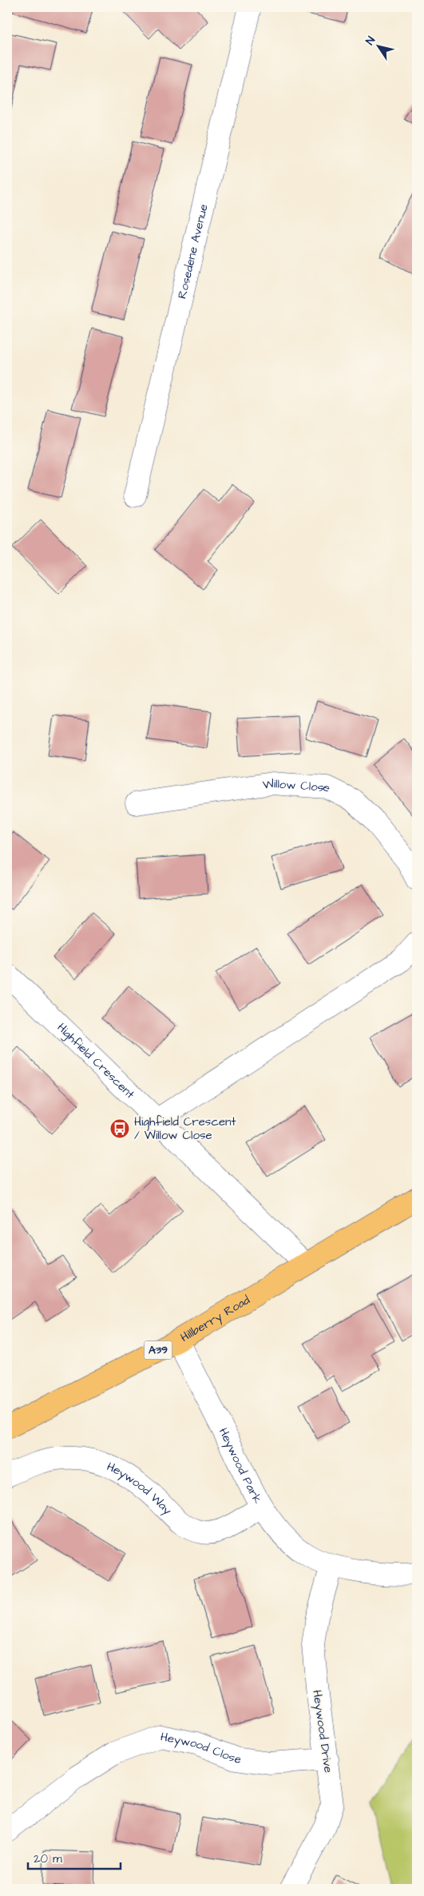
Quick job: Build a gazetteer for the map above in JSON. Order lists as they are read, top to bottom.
{
  "streets": {
    "highway": ["Hillberry Road", "A39"],
    "street": [
      "Rosedene Avenue",
      "Willow Close",
      "Highfield Crescent",
      "Heywood Park",
      "Heywood Way",
      "Heywood Drive",
      "Heywood Close"
    ]
  },
  "crossings": [
    ["Highfield Crescent", "Hillberry Road"],
    ["Hillberry Road", "Heywood Park"],
    ["Heywood Park", "Heywood Way"],
    ["Heywood Park", "Heywood Drive"],
    ["Heywood Drive", "Heywood Close"]
  ],
  "places": {
    "bus stop": ["Highfield Crescent / Willow Close"]
  },
  "scale_bar": "20 m",
  "north": "top left"
}
